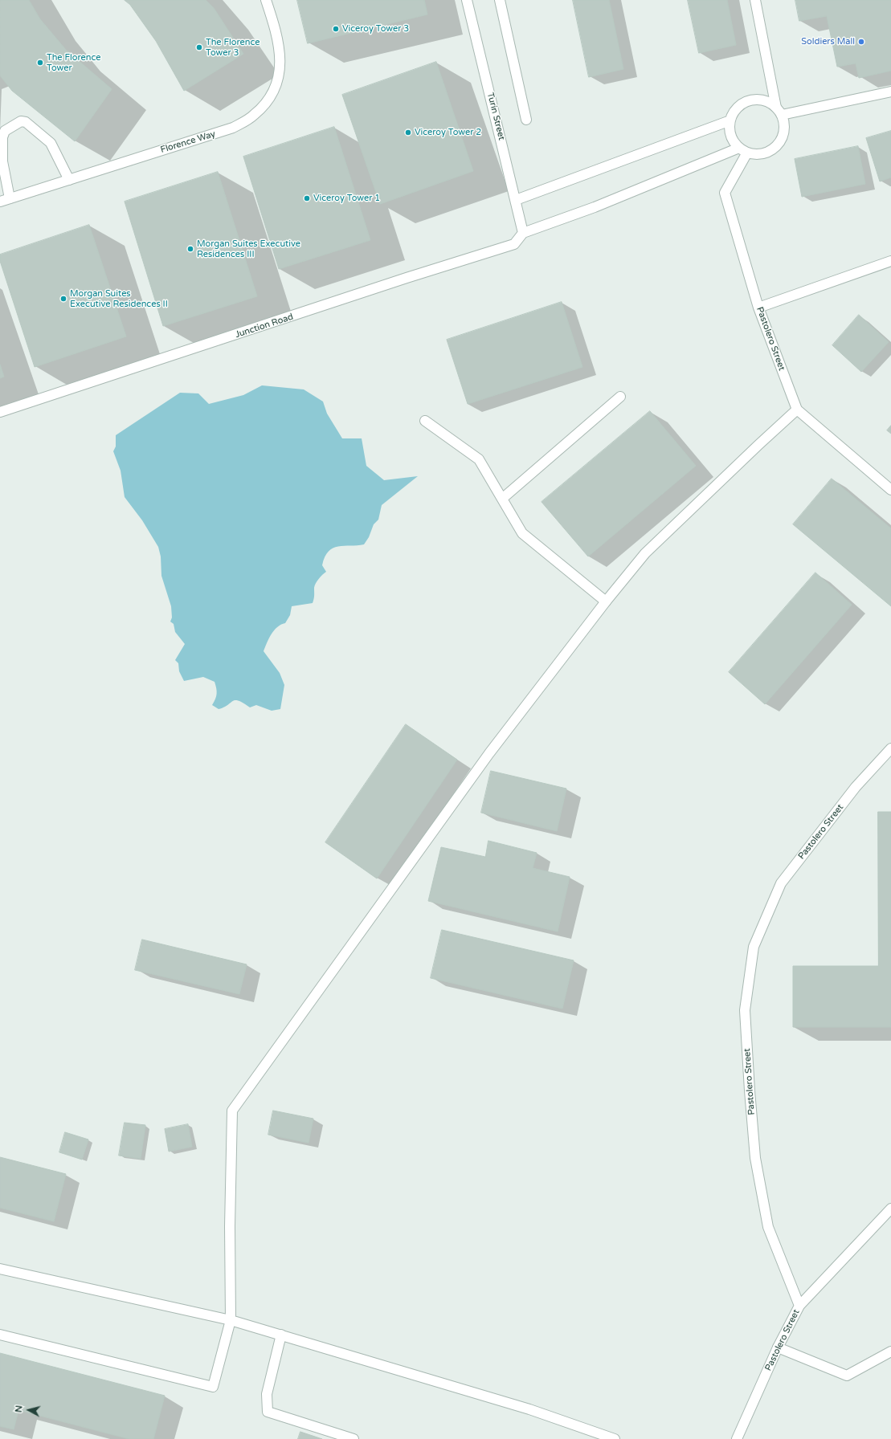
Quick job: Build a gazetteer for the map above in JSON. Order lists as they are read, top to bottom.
{
  "streets": {
    "street": [
      "Turin Street",
      "Florence Way",
      "Junction Road",
      "Pastolero Street"
    ]
  },
  "crossings": [
    ["Turin Street", "Junction Road"]
  ],
  "places": [
    "Viceroy Tower 3",
    "Soldiers Mall",
    "The Florence Tower 3",
    "The Florence Tower",
    "Viceroy Tower 2",
    "Viceroy Tower 1",
    "Morgan Suites Executive Residences III",
    "Morgan Suites Executive Residences II"
  ],
  "north": "left"
}
